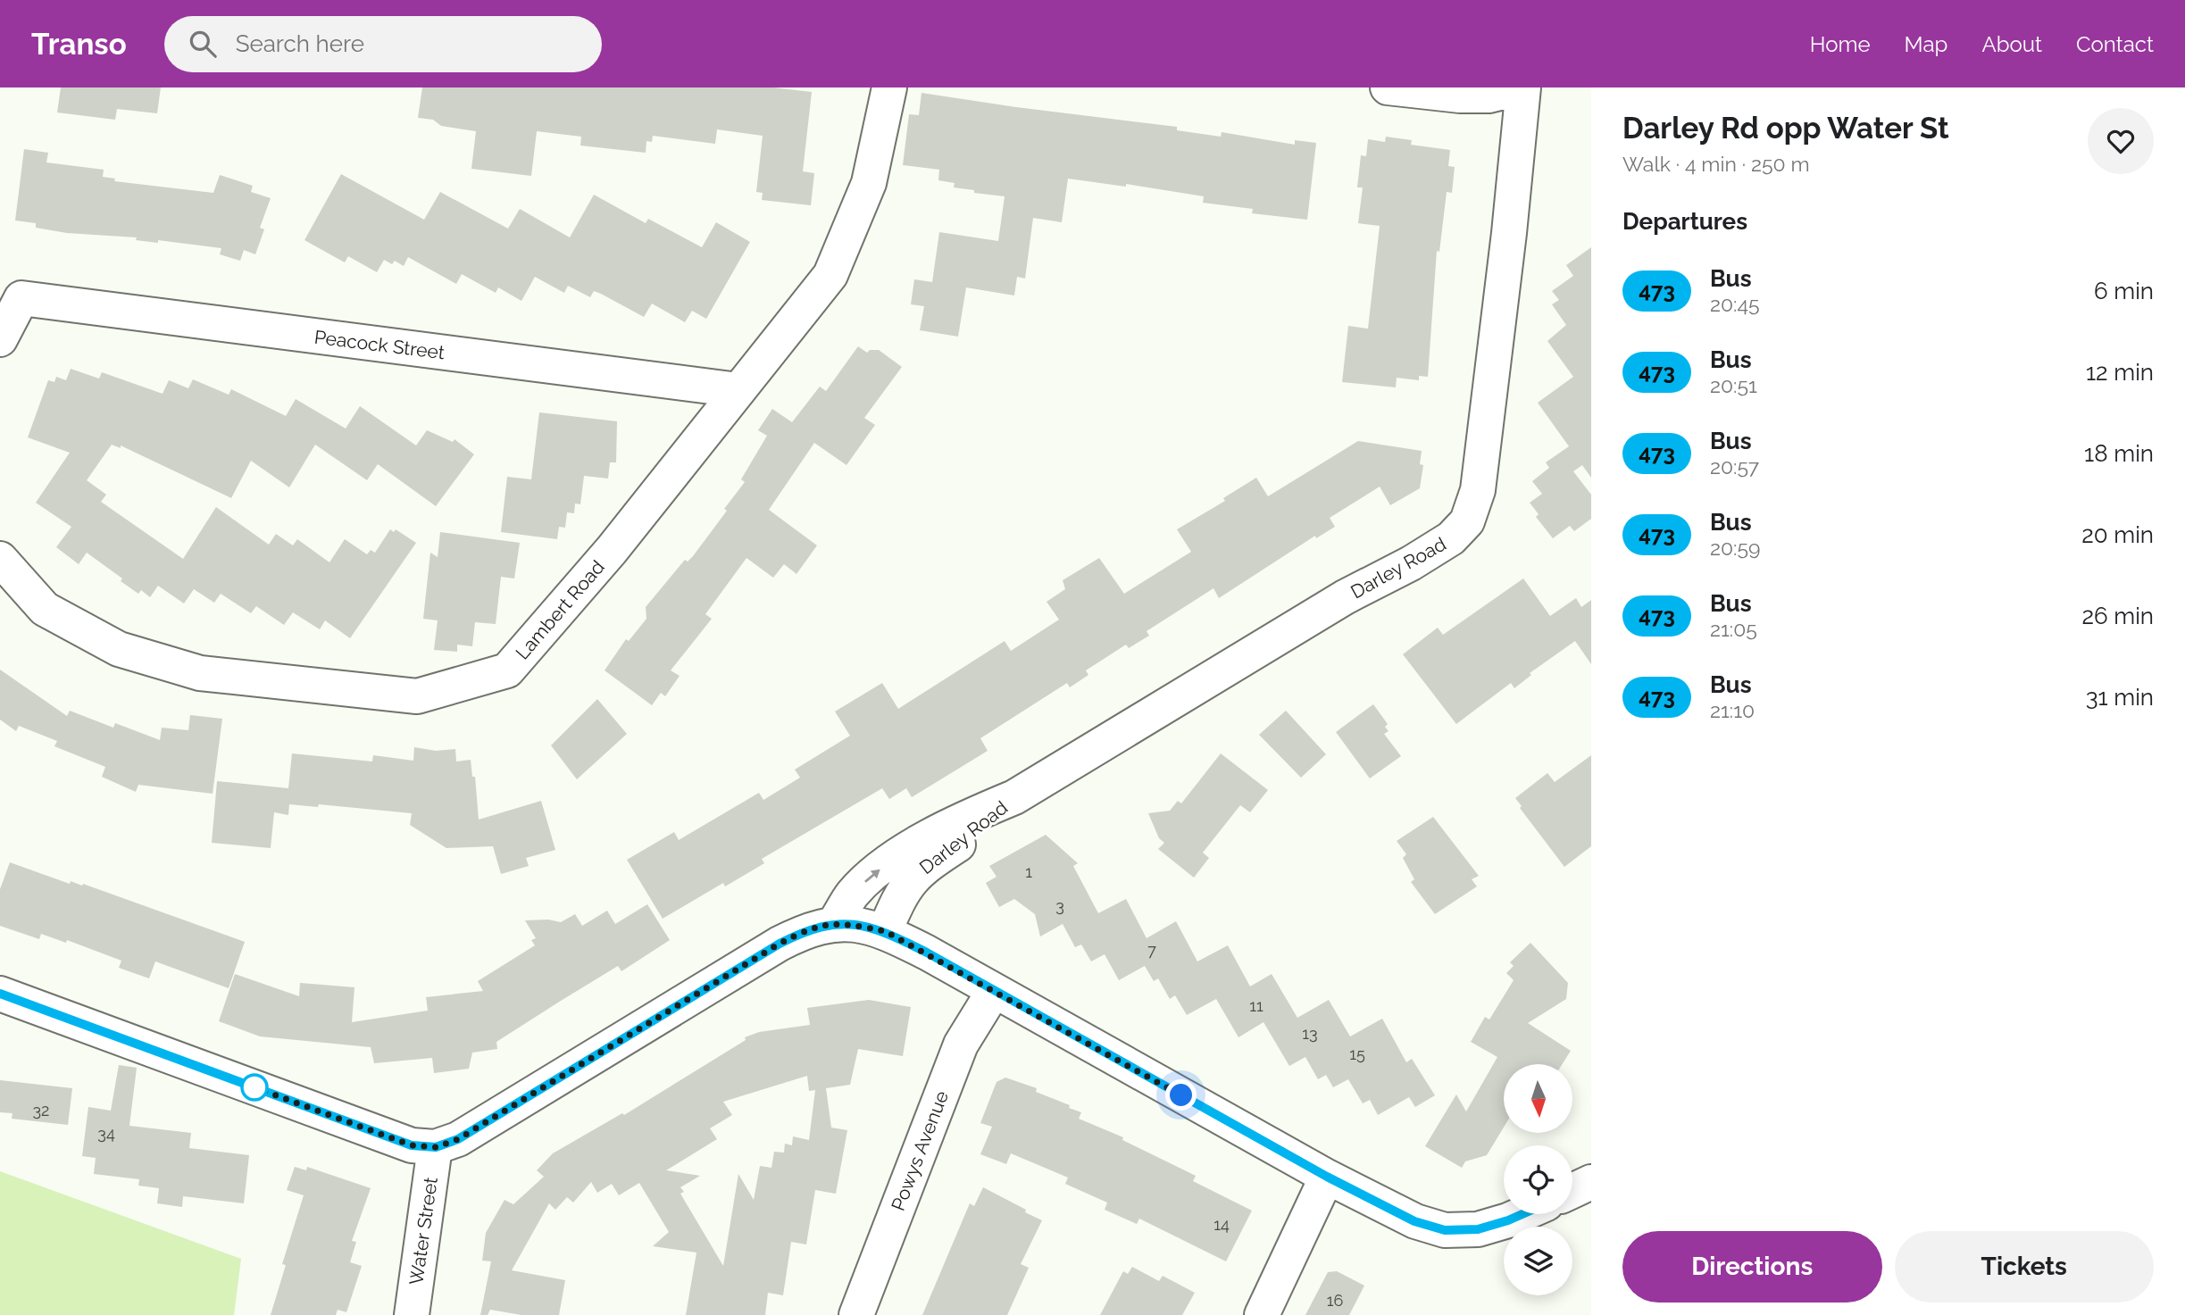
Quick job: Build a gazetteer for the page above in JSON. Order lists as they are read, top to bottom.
{
  "streets": {
    "street": [
      "Peacock Street",
      "Darley Road",
      "Lambert Road",
      "Powys Avenue",
      "Water Street"
    ]
  },
  "crossings": [
    ["Peacock Street", "Lambert Road"]
  ],
  "lines": ["bus line 473"],
  "house_numbers": [
    "1",
    "3",
    "7",
    "11",
    "13",
    "15",
    "32",
    "34",
    "14",
    "16"
  ],
  "north": "bottom",
  "page": {
    "header": "Transo",
    "search": "Search here",
    "nav": [
      "Home",
      "Map",
      "About",
      "Contact"
    ],
    "heading": [
      ["Darley Rd opp Water St", "Walk · 4 min · 250 m"],
      "Departures"
    ],
    "list": [
      {
        "mark": "473",
        "name": "Bus",
        "note": "20:45",
        "value": "6 min"
      },
      {
        "mark": "473",
        "name": "Bus",
        "note": "20:51",
        "value": "12 min"
      },
      {
        "mark": "473",
        "name": "Bus",
        "note": "20:57",
        "value": "18 min"
      },
      {
        "mark": "473",
        "name": "Bus",
        "note": "20:59",
        "value": "20 min"
      },
      {
        "mark": "473",
        "name": "Bus",
        "note": "21:05",
        "value": "26 min"
      },
      {
        "mark": "473",
        "name": "Bus",
        "note": "21:10",
        "value": "31 min"
      }
    ],
    "buttons": ["Directions", "Tickets"]
  }
}
